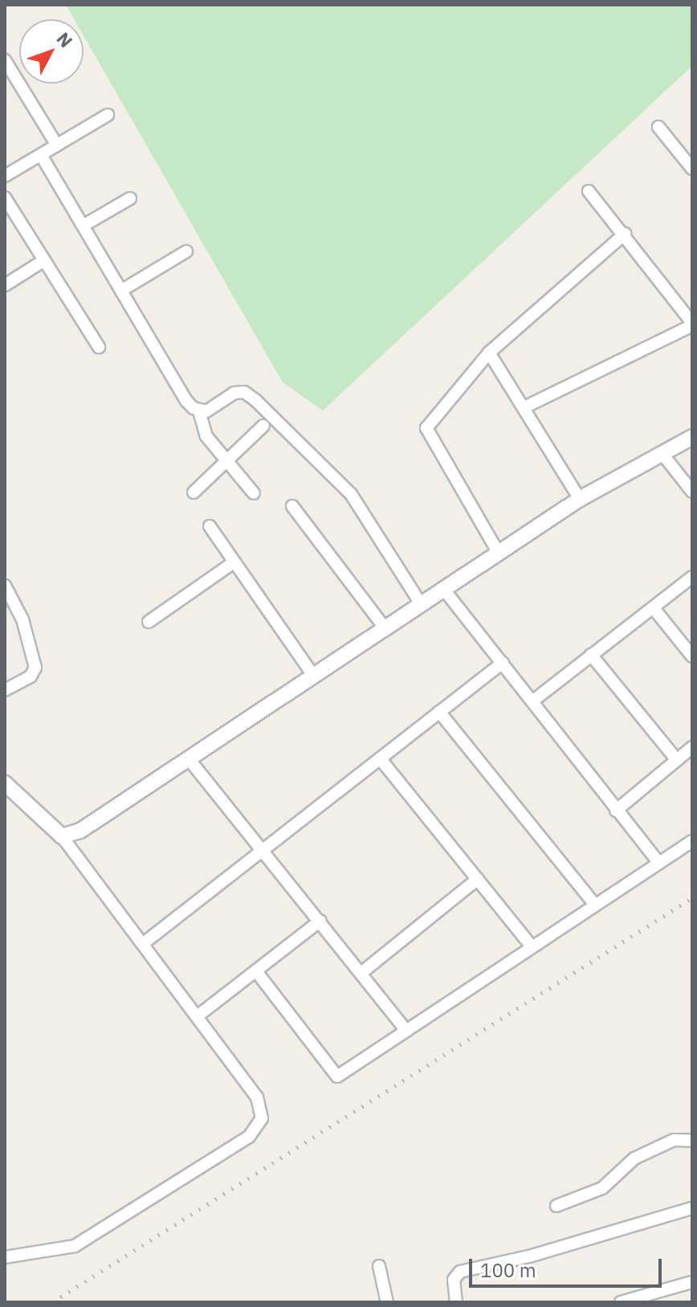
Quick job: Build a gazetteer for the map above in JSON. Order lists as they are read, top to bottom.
{
  "scale_bar": "100 m",
  "north": "top right"
}
